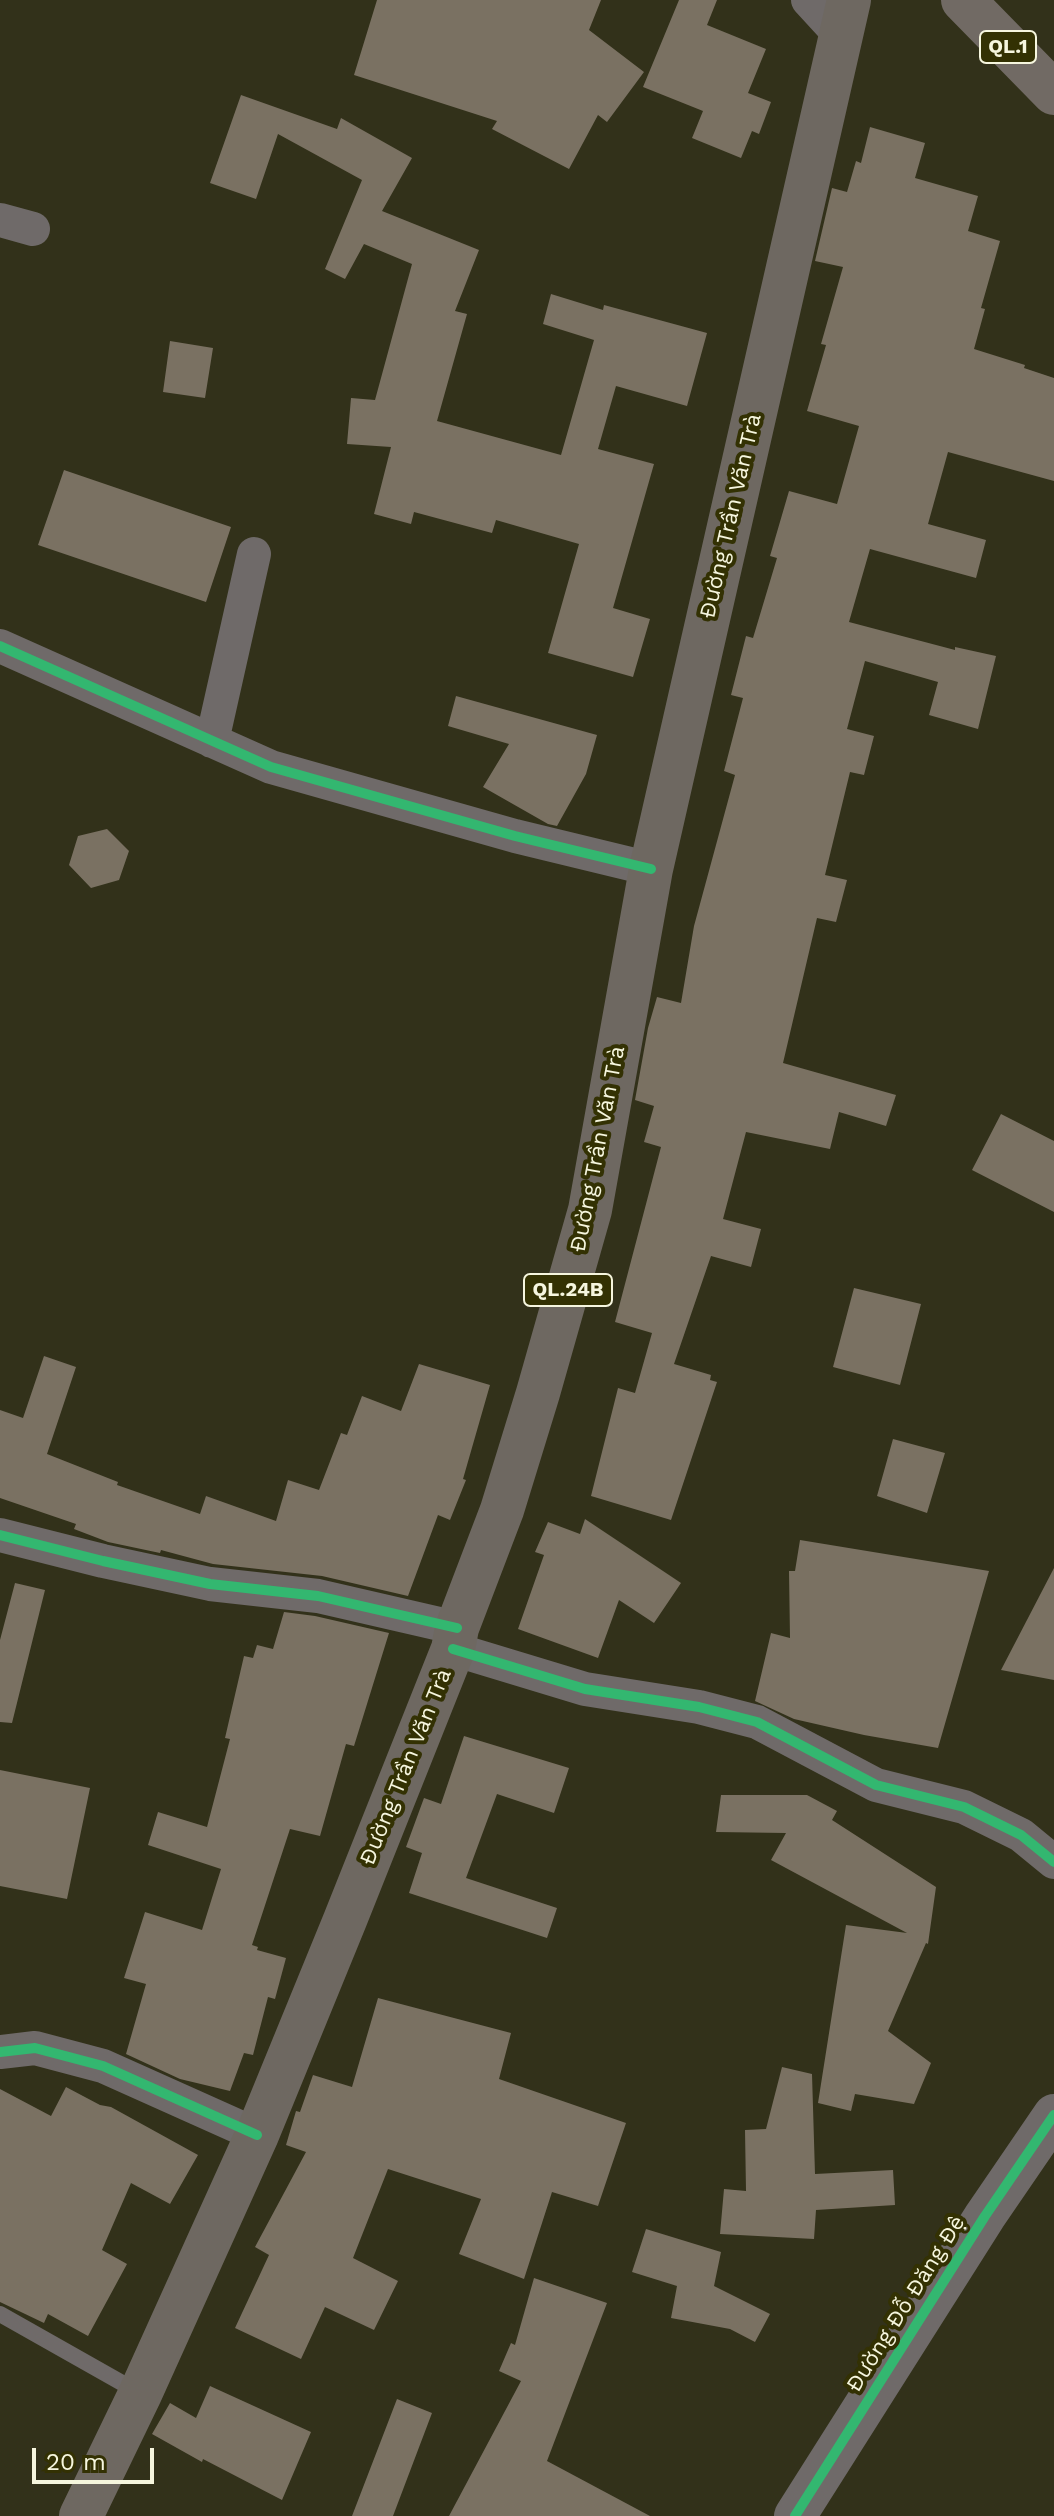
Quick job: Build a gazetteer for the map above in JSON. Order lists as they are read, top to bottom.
{
  "streets": {
    "highway": ["QL.1"],
    "main road": ["Đường Trần Văn Trà", "QL.24B"],
    "street": ["Đường Đỗ Đăng Đệ"]
  },
  "scale_bar": "20 m"
}
